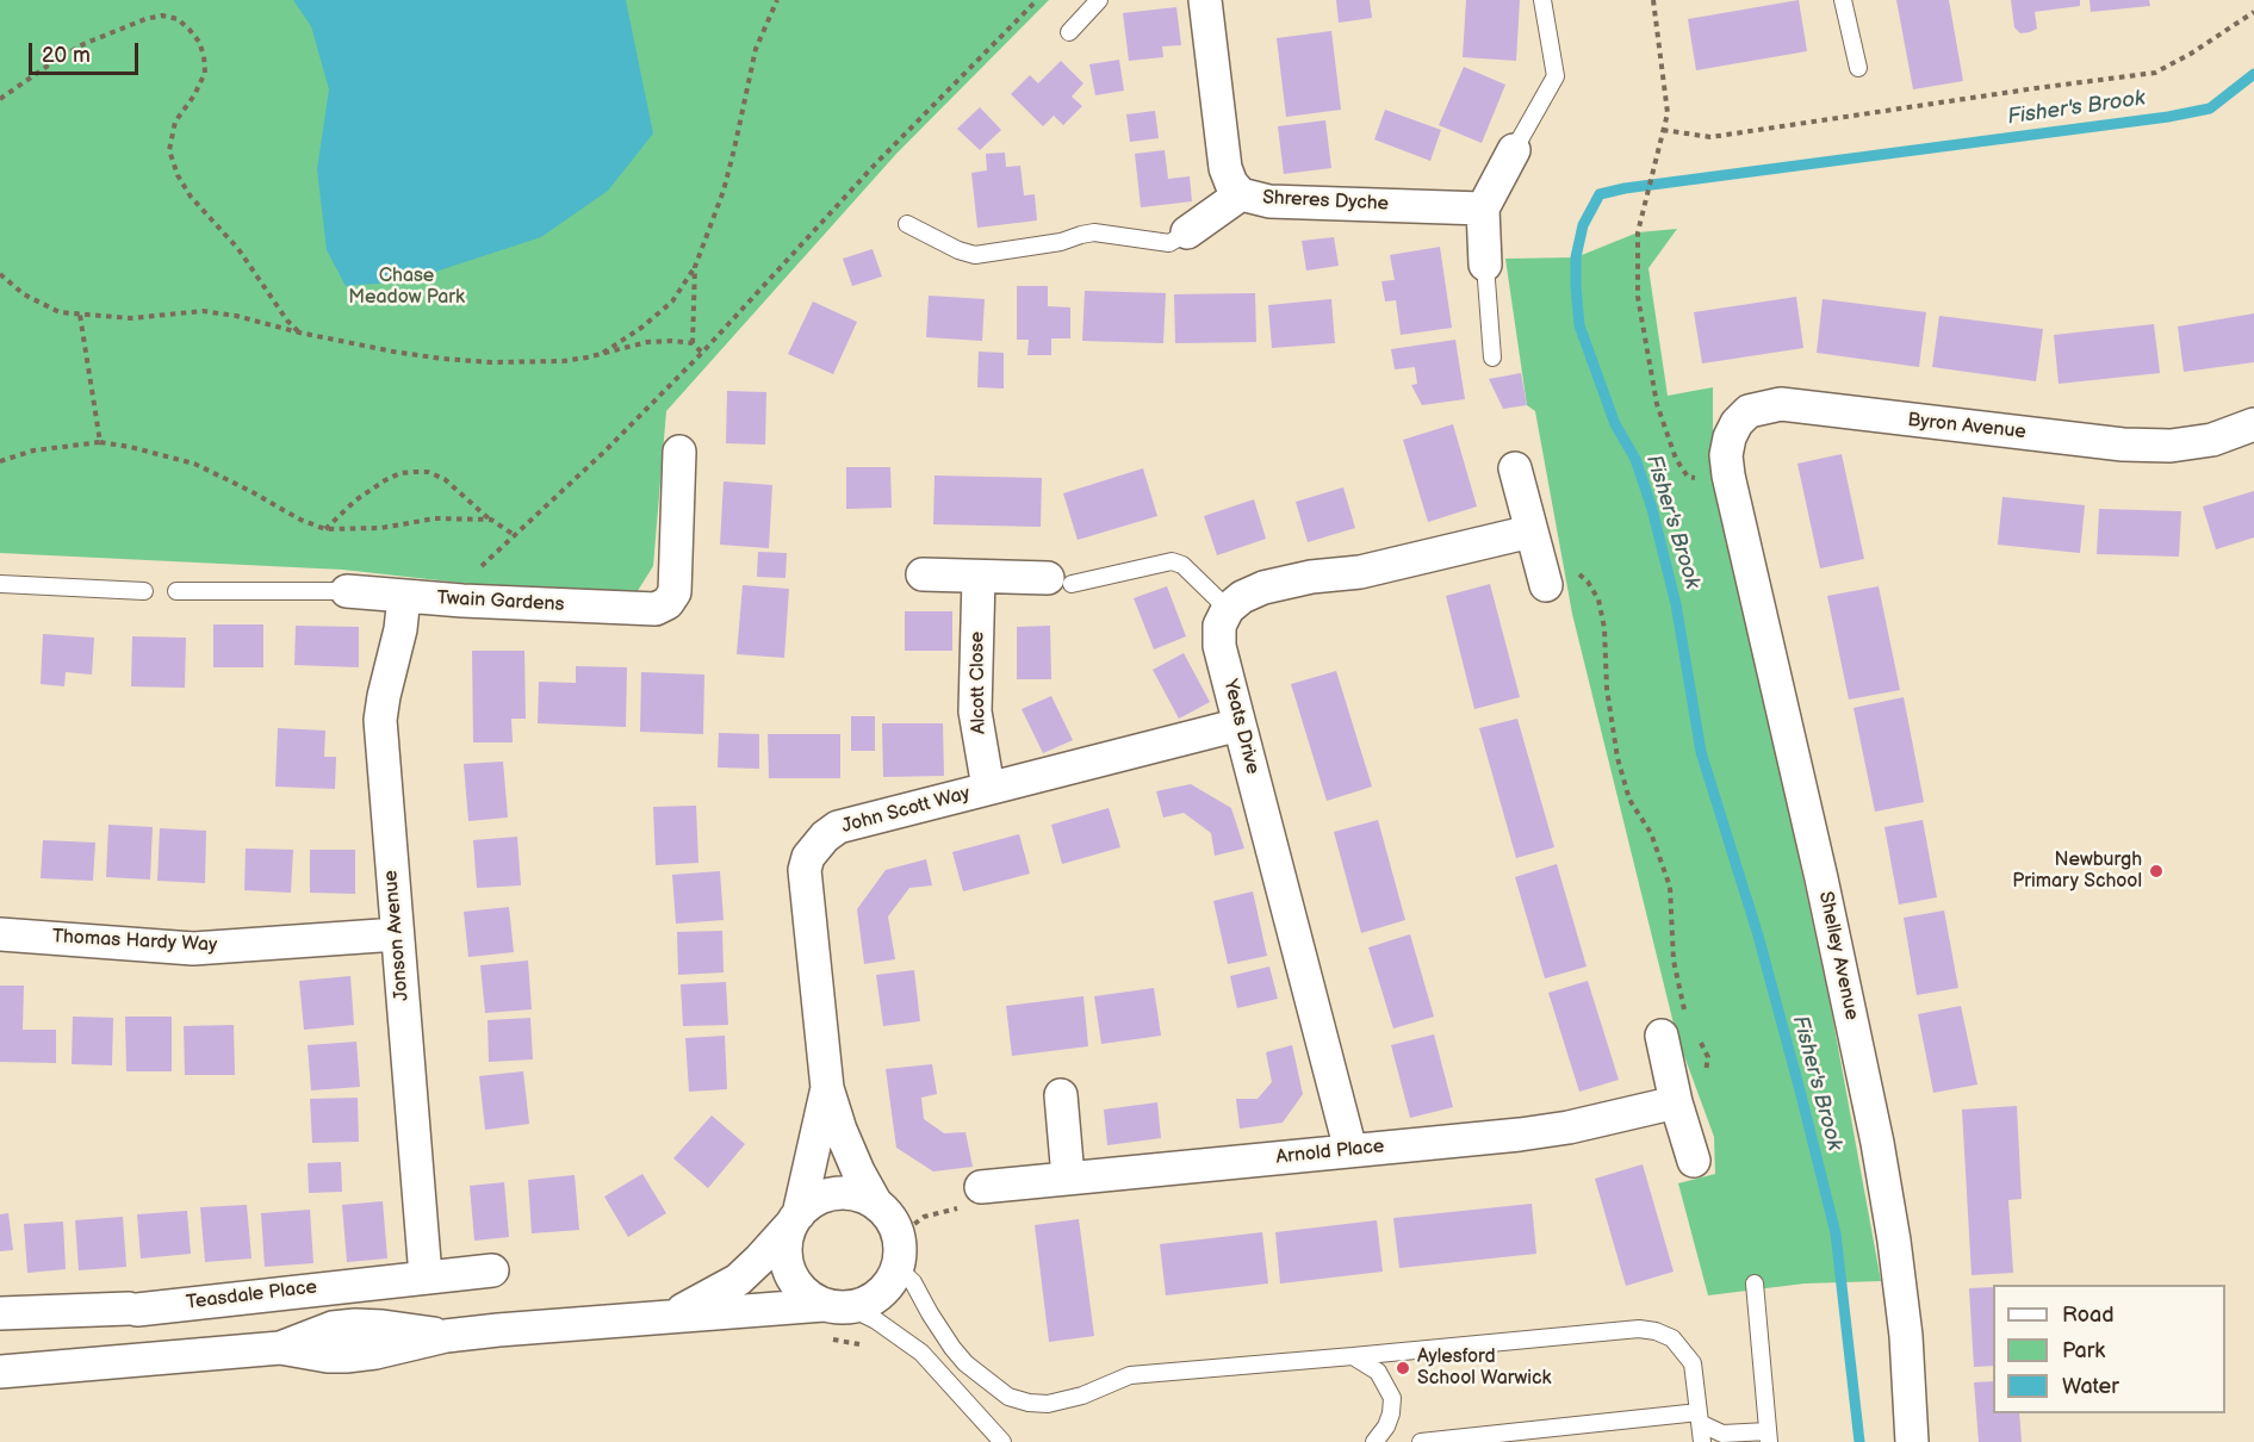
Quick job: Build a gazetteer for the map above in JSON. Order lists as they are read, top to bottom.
{
  "streets": {
    "street": [
      "Shreres Dyche",
      "Byron Avenue",
      "Twain Gardens",
      "Alcott Close",
      "Yeats Drive",
      "John Scott Way",
      "Jonson Avenue",
      "Thomas Hardy Way",
      "Shelley Avenue",
      "Arnold Place",
      "Teasdale Place"
    ]
  },
  "crossings": [
    ["Byron Avenue", "Shelley Avenue"],
    ["Twain Gardens", "Jonson Avenue"],
    ["Alcott Close", "John Scott Way"],
    ["Yeats Drive", "John Scott Way"],
    ["Yeats Drive", "Arnold Place"],
    ["Jonson Avenue", "Thomas Hardy Way"],
    ["Jonson Avenue", "Teasdale Place"]
  ],
  "water": ["Fisher's Brook"],
  "parks": ["Chase Meadow Park"],
  "places": ["Newburgh Primary School", "Aylesford School Warwick"],
  "legend": ["Road", "Park", "Water"],
  "scale_bar": "20 m"
}
